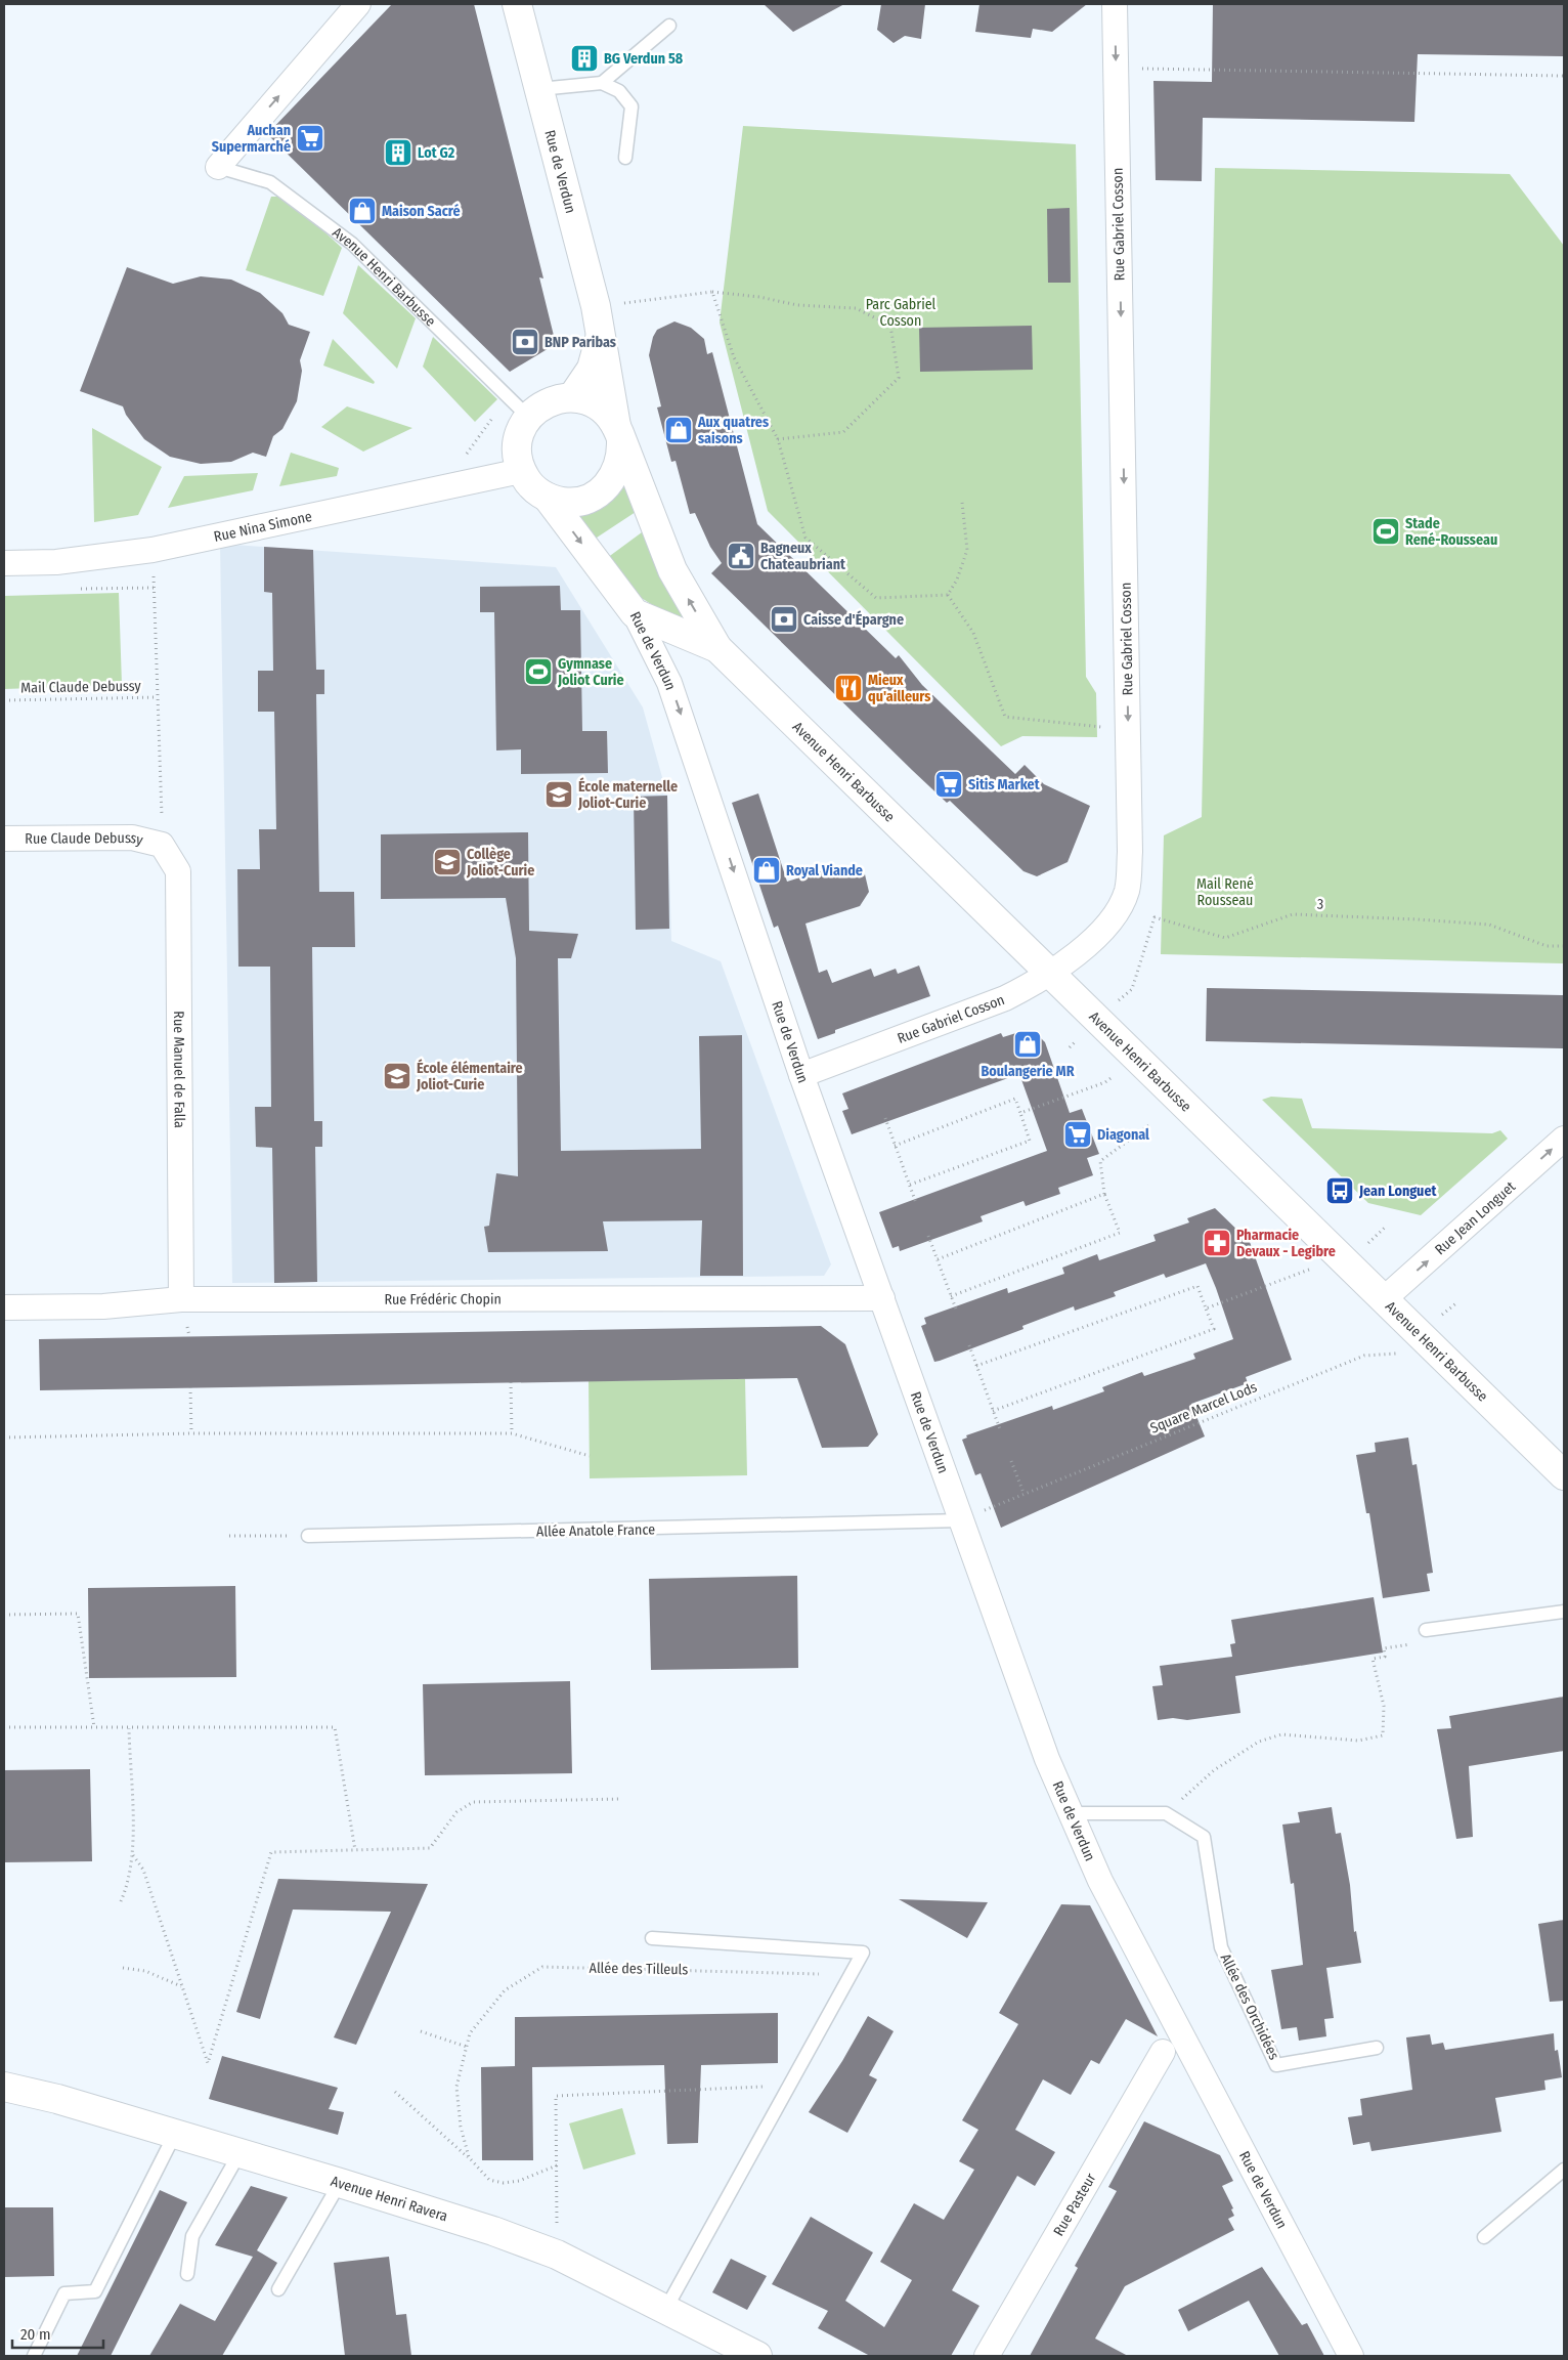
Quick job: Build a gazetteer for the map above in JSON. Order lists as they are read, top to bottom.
{
  "streets": {
    "main road": ["Rue de Verdun", "Avenue Henri Barbusse", "Avenue Henri Ravera"],
    "street": [
      "Rue Gabriel Cosson",
      "Rue Nina Simone",
      "Rue Claude Debussy",
      "Rue Manuel de Falla",
      "Rue Jean Longuet",
      "Rue Frédéric Chopin",
      "Rue Pasteur"
    ],
    "lane": ["Allée Anatole France", "Allée des Tilleuls", "Allée des Orchidées"],
    "path": ["Mail Claude Debussy", "3", "Square Marcel Lods"]
  },
  "crossings": [
    ["Rue de Verdun", "Rue Gabriel Cosson"],
    ["Rue de Verdun", "Avenue Henri Barbusse"],
    ["Rue de Verdun", "Rue Nina Simone"],
    ["Rue de Verdun", "Rue Frédéric Chopin"],
    ["Rue de Verdun", "Square Marcel Lods"],
    ["Rue de Verdun", "Allée Anatole France"],
    ["Rue Gabriel Cosson", "Avenue Henri Barbusse"],
    ["Avenue Henri Barbusse", "Rue Nina Simone"],
    ["Avenue Henri Barbusse", "Rue Jean Longuet"],
    ["Rue Claude Debussy", "Rue Manuel de Falla"],
    ["Rue Manuel de Falla", "Rue Frédéric Chopin"],
    ["Square Marcel Lods", "Allée Anatole France"],
    ["Allée des Tilleuls", "Avenue Henri Ravera"]
  ],
  "one_way": ["Rue Gabriel Cosson", "Rue Jean Longuet"],
  "parks": ["Parc Gabriel Cosson", "Mail René Rousseau"],
  "places": {
    "building": ["BG Verdun 58", "Lot G2"],
    "supermarket": ["Auchan Supermarché", "Sitis Market", "Diagonal"],
    "shop": [
      "Maison Sacré",
      "Aux quatres saisons",
      "Royal Viande",
      "Boulangerie MR"
    ],
    "bank": ["BNP Paribas", "Caisse d'Épargne"],
    "sports": ["Stade René-Rousseau", "Gymnase Joliot Curie"],
    "public building": ["Bagneux Chateaubriant"],
    "restaurant": ["Mieux qu'ailleurs"],
    "school or university": ["École maternelle Joliot-Curie", "Collège Joliot-Curie", "École élémentaire Joliot-Curie"],
    "bus stop": ["Jean Longuet"],
    "pharmacy": ["Pharmacie Devaux - Legibre"]
  },
  "scale_bar": "20 m"
}
